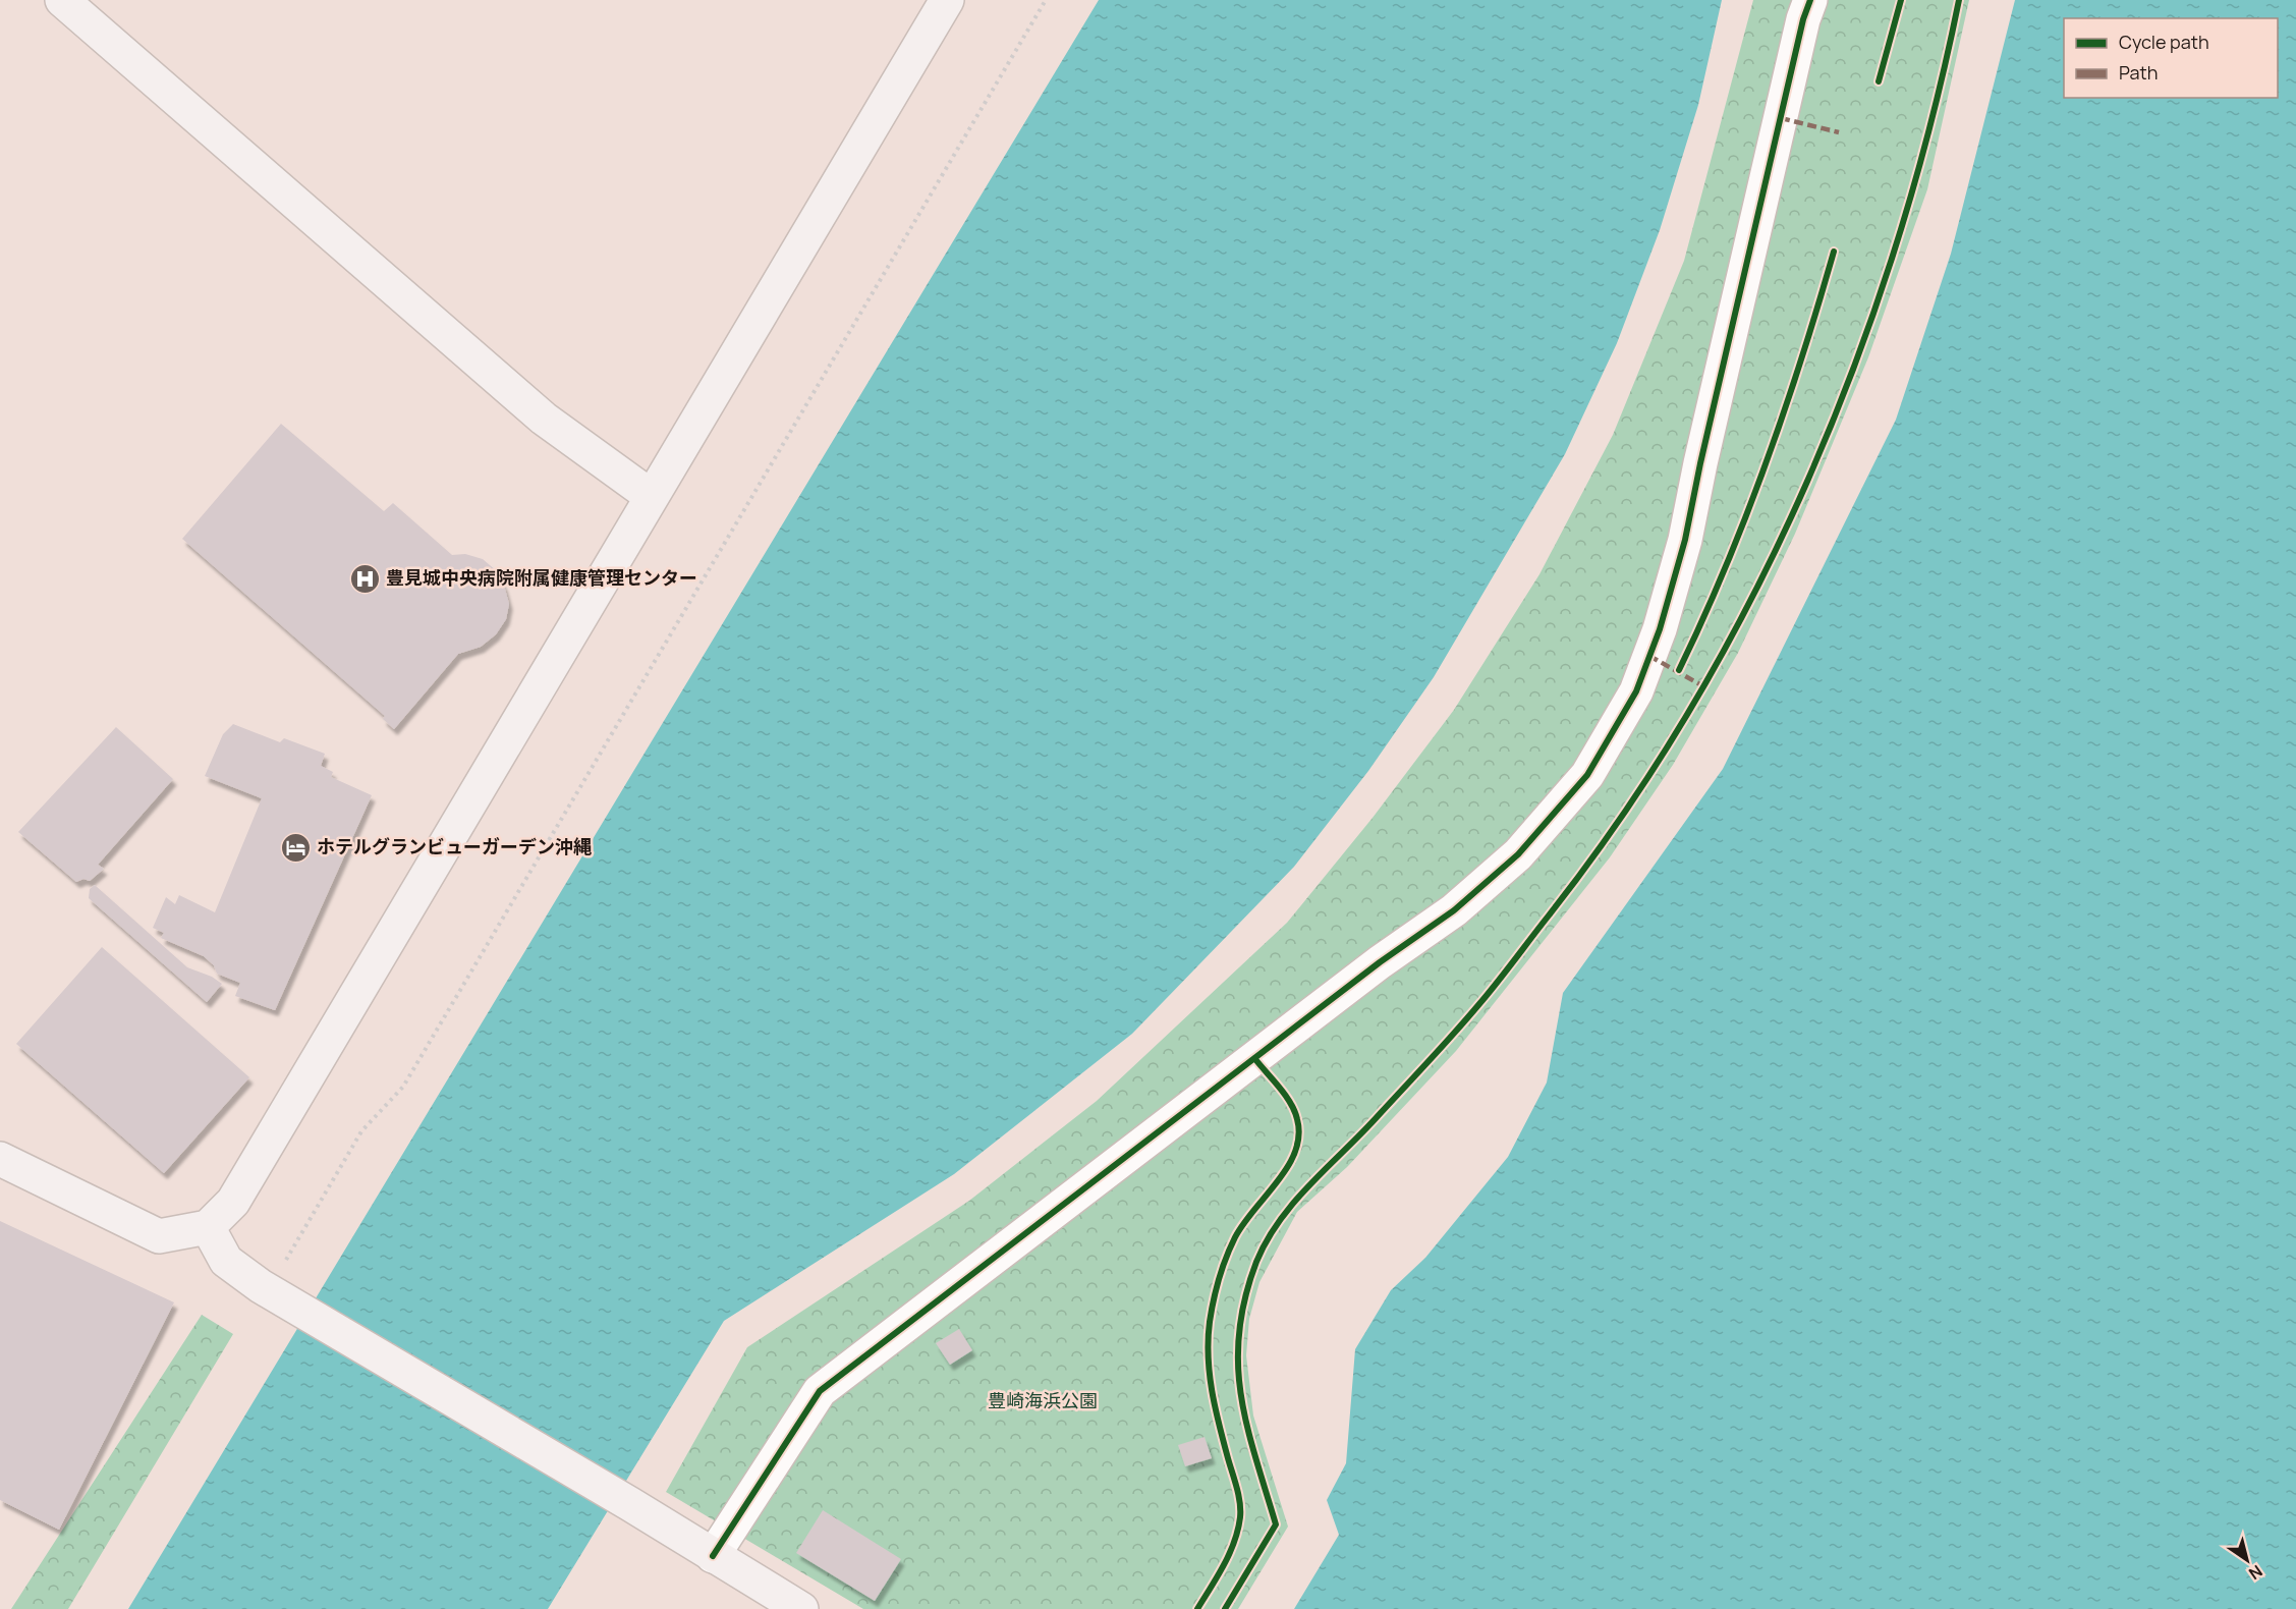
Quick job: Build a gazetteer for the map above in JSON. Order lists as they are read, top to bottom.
{
  "parks": ["豊崎海浜公園"],
  "places": {
    "hospital": ["豊見城中央病院附属健康管理センター"],
    "hotel": ["ホテルグランビューガーデン沖縄"]
  },
  "legend": ["Cycle path", "Path"],
  "north": "bottom right"
}
